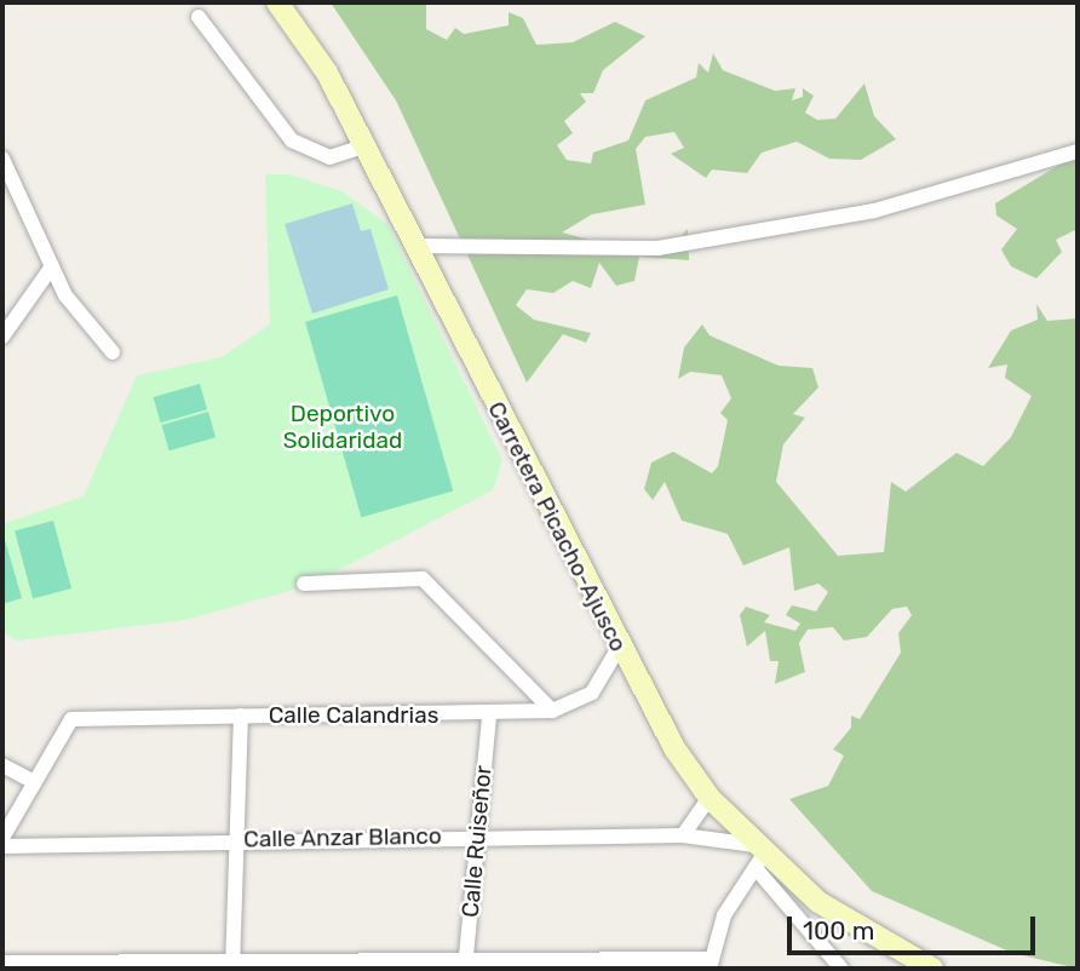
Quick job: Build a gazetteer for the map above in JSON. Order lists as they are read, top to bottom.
{
  "streets": {
    "main road": ["Carretera Picacho-Ajusco"],
    "street": ["Calle Calandrias", "Calle Anzar Blanco", "Calle Ruiseñor"]
  },
  "crossings": [
    ["Carretera Picacho-Ajusco", "Calle Calandrias"],
    ["Carretera Picacho-Ajusco", "Calle Anzar Blanco"],
    ["Calle Calandrias", "Calle Ruiseñor"],
    ["Calle Anzar Blanco", "Calle Ruiseñor"]
  ],
  "parks": ["Deportivo Solidaridad"],
  "scale_bar": "100 m"
}
